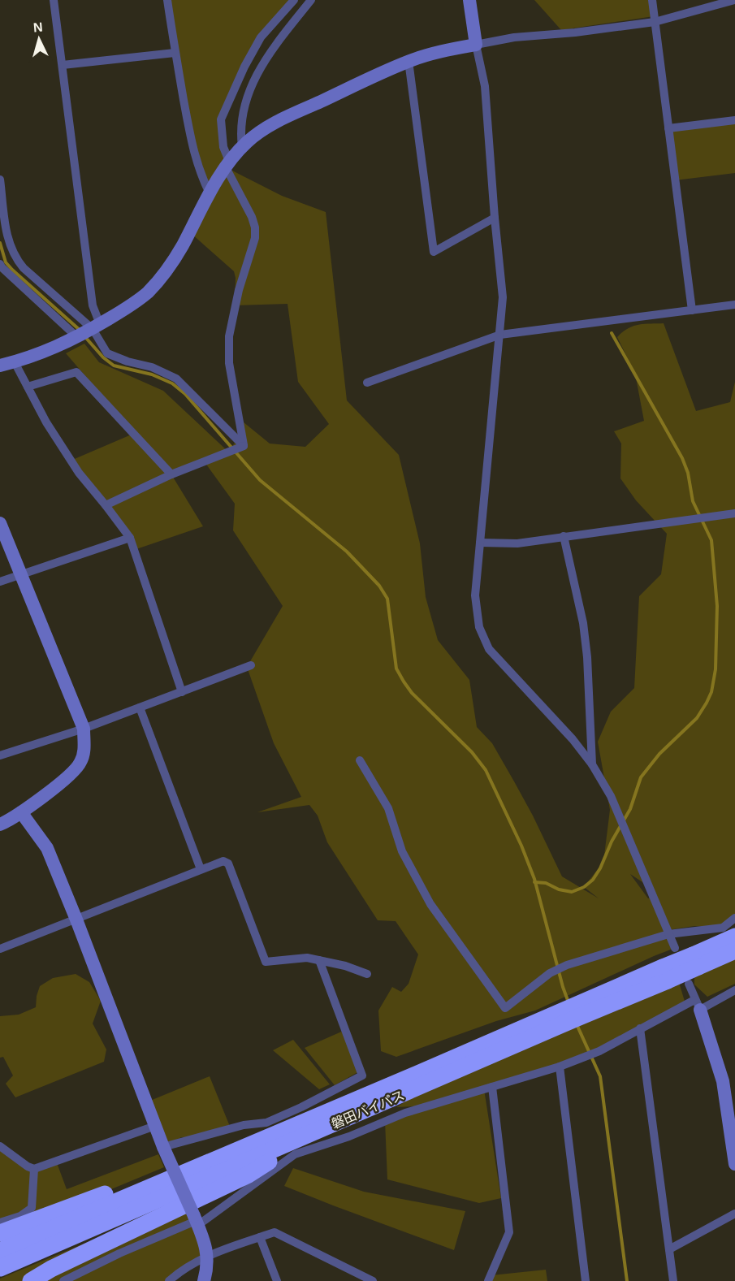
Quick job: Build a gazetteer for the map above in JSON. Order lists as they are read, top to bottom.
{
  "streets": {
    "highway": ["磐田バイパス"]
  },
  "north": "top"
}
